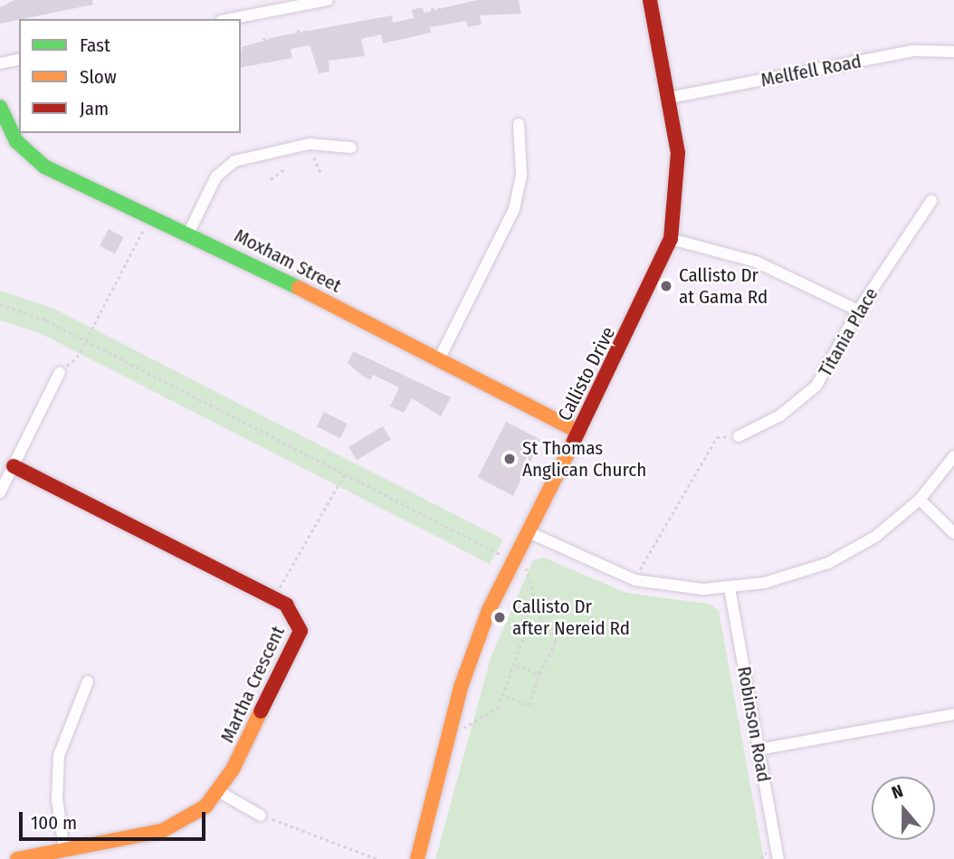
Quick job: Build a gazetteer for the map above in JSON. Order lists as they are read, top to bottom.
{
  "streets": {
    "street": [
      "Mellfell Road",
      "Moxham Street",
      "Titania Place",
      "Callisto Drive",
      "Martha Crescent",
      "Robinson Road"
    ]
  },
  "crossings": [
    ["Mellfell Road", "Callisto Drive"],
    ["Moxham Street", "Callisto Drive"]
  ],
  "places": ["Callisto Dr at Gama Rd", "St Thomas Anglican Church", "Callisto Dr after Nereid Rd"],
  "legend": ["Fast", "Slow", "Jam"],
  "scale_bar": "100 m",
  "north": "top"
}
